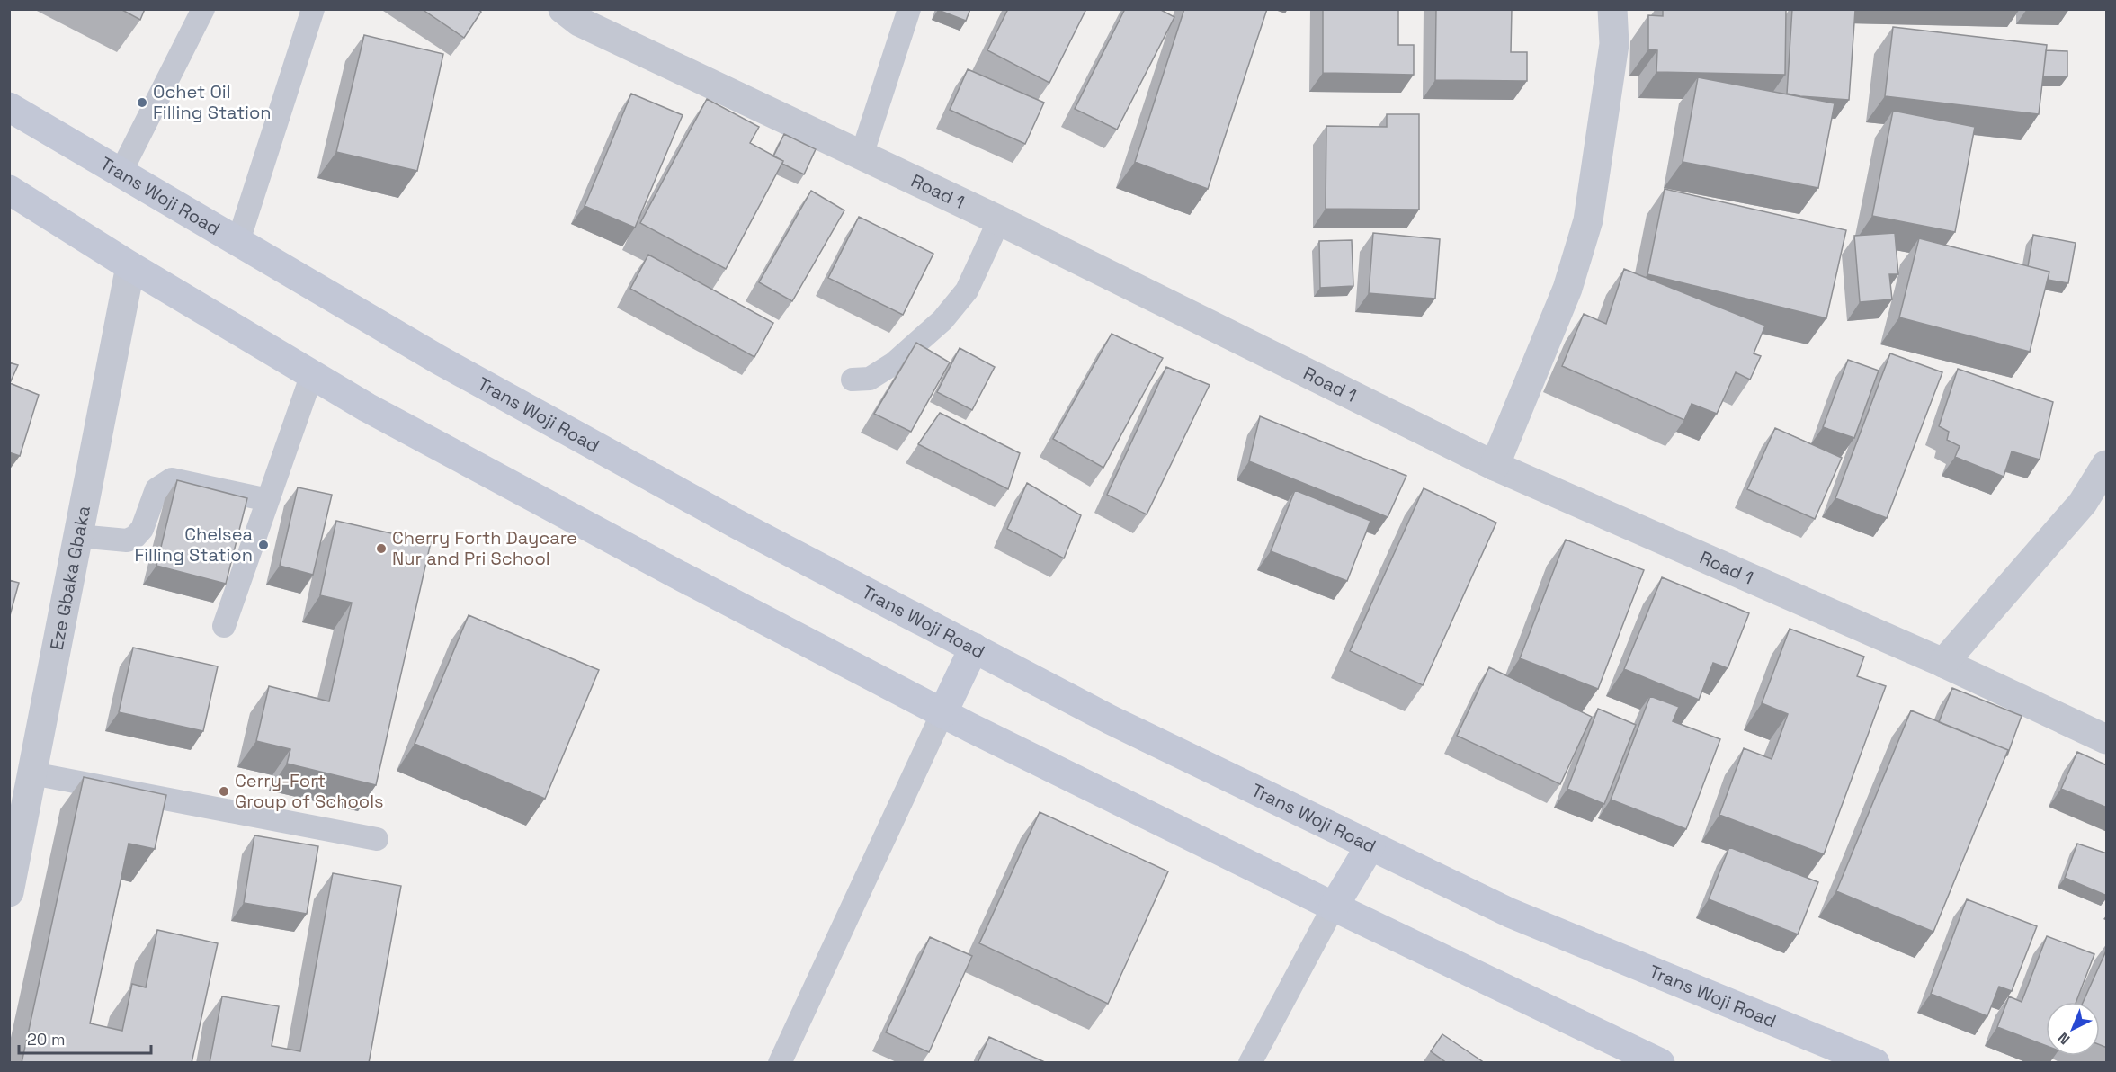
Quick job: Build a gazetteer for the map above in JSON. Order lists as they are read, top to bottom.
{
  "streets": {
    "main road": ["Trans Woji Road"],
    "street": ["Road 1", "Eze Gbaka Gbaka"]
  },
  "places": [
    "Ochet Oil Filling Station",
    "Chelsea Filling Station",
    "Cherry Forth Daycare Nur and Pri School",
    "Cerry-Fort Group of Schools"
  ],
  "scale_bar": "20 m",
  "north": "bottom left"
}
